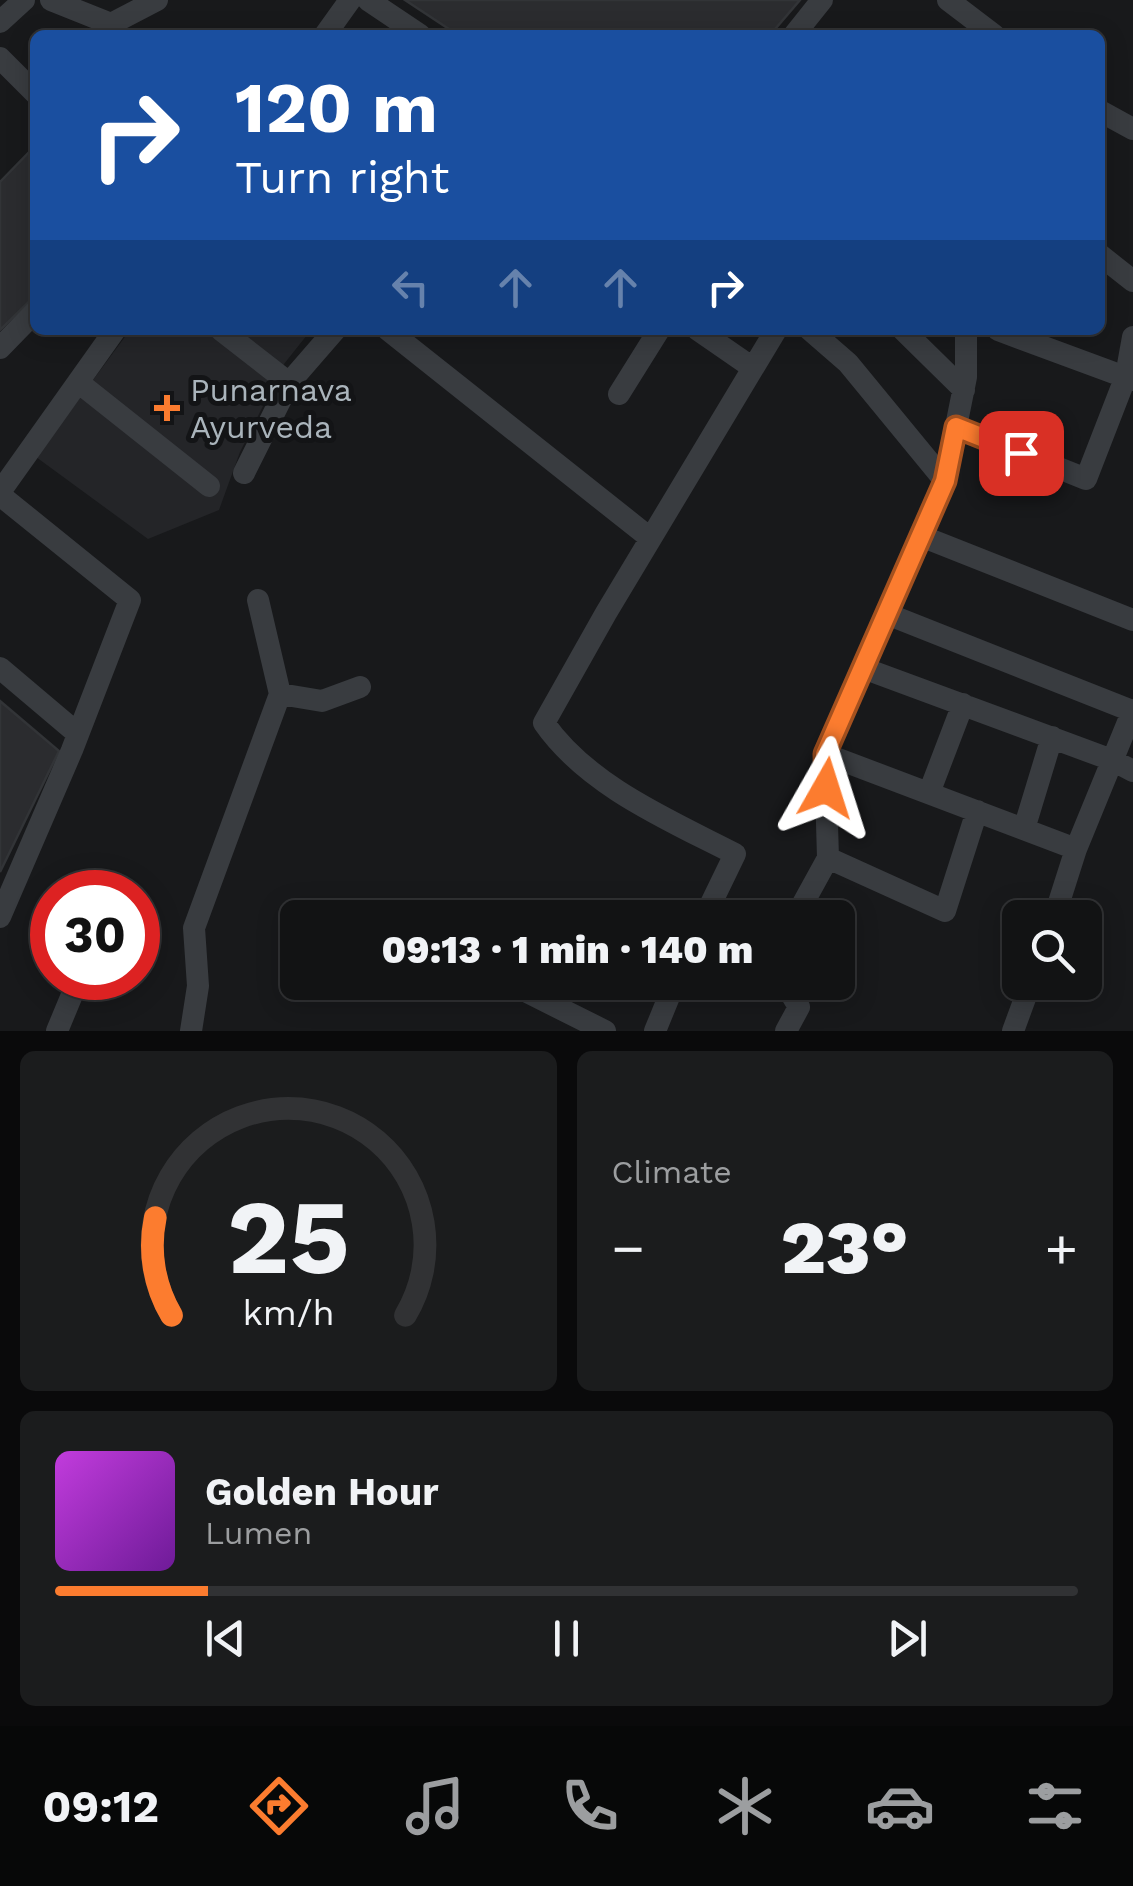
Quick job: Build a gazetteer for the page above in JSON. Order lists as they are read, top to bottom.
{
  "places": {
    "health": ["Punarnava Ayurveda"]
  },
  "page": {
    "turn": ["120 m", "Turn right"],
    "limit": "30",
    "trip": "09:13 · 1 min · 140 m",
    "tile": "Climate",
    "heat": ["−", "23°", "+"],
    "song": ["Golden Hour", "Lumen"],
    "tabs": "09:12",
    "gauge": ["25", "km/h"]
  }
}
